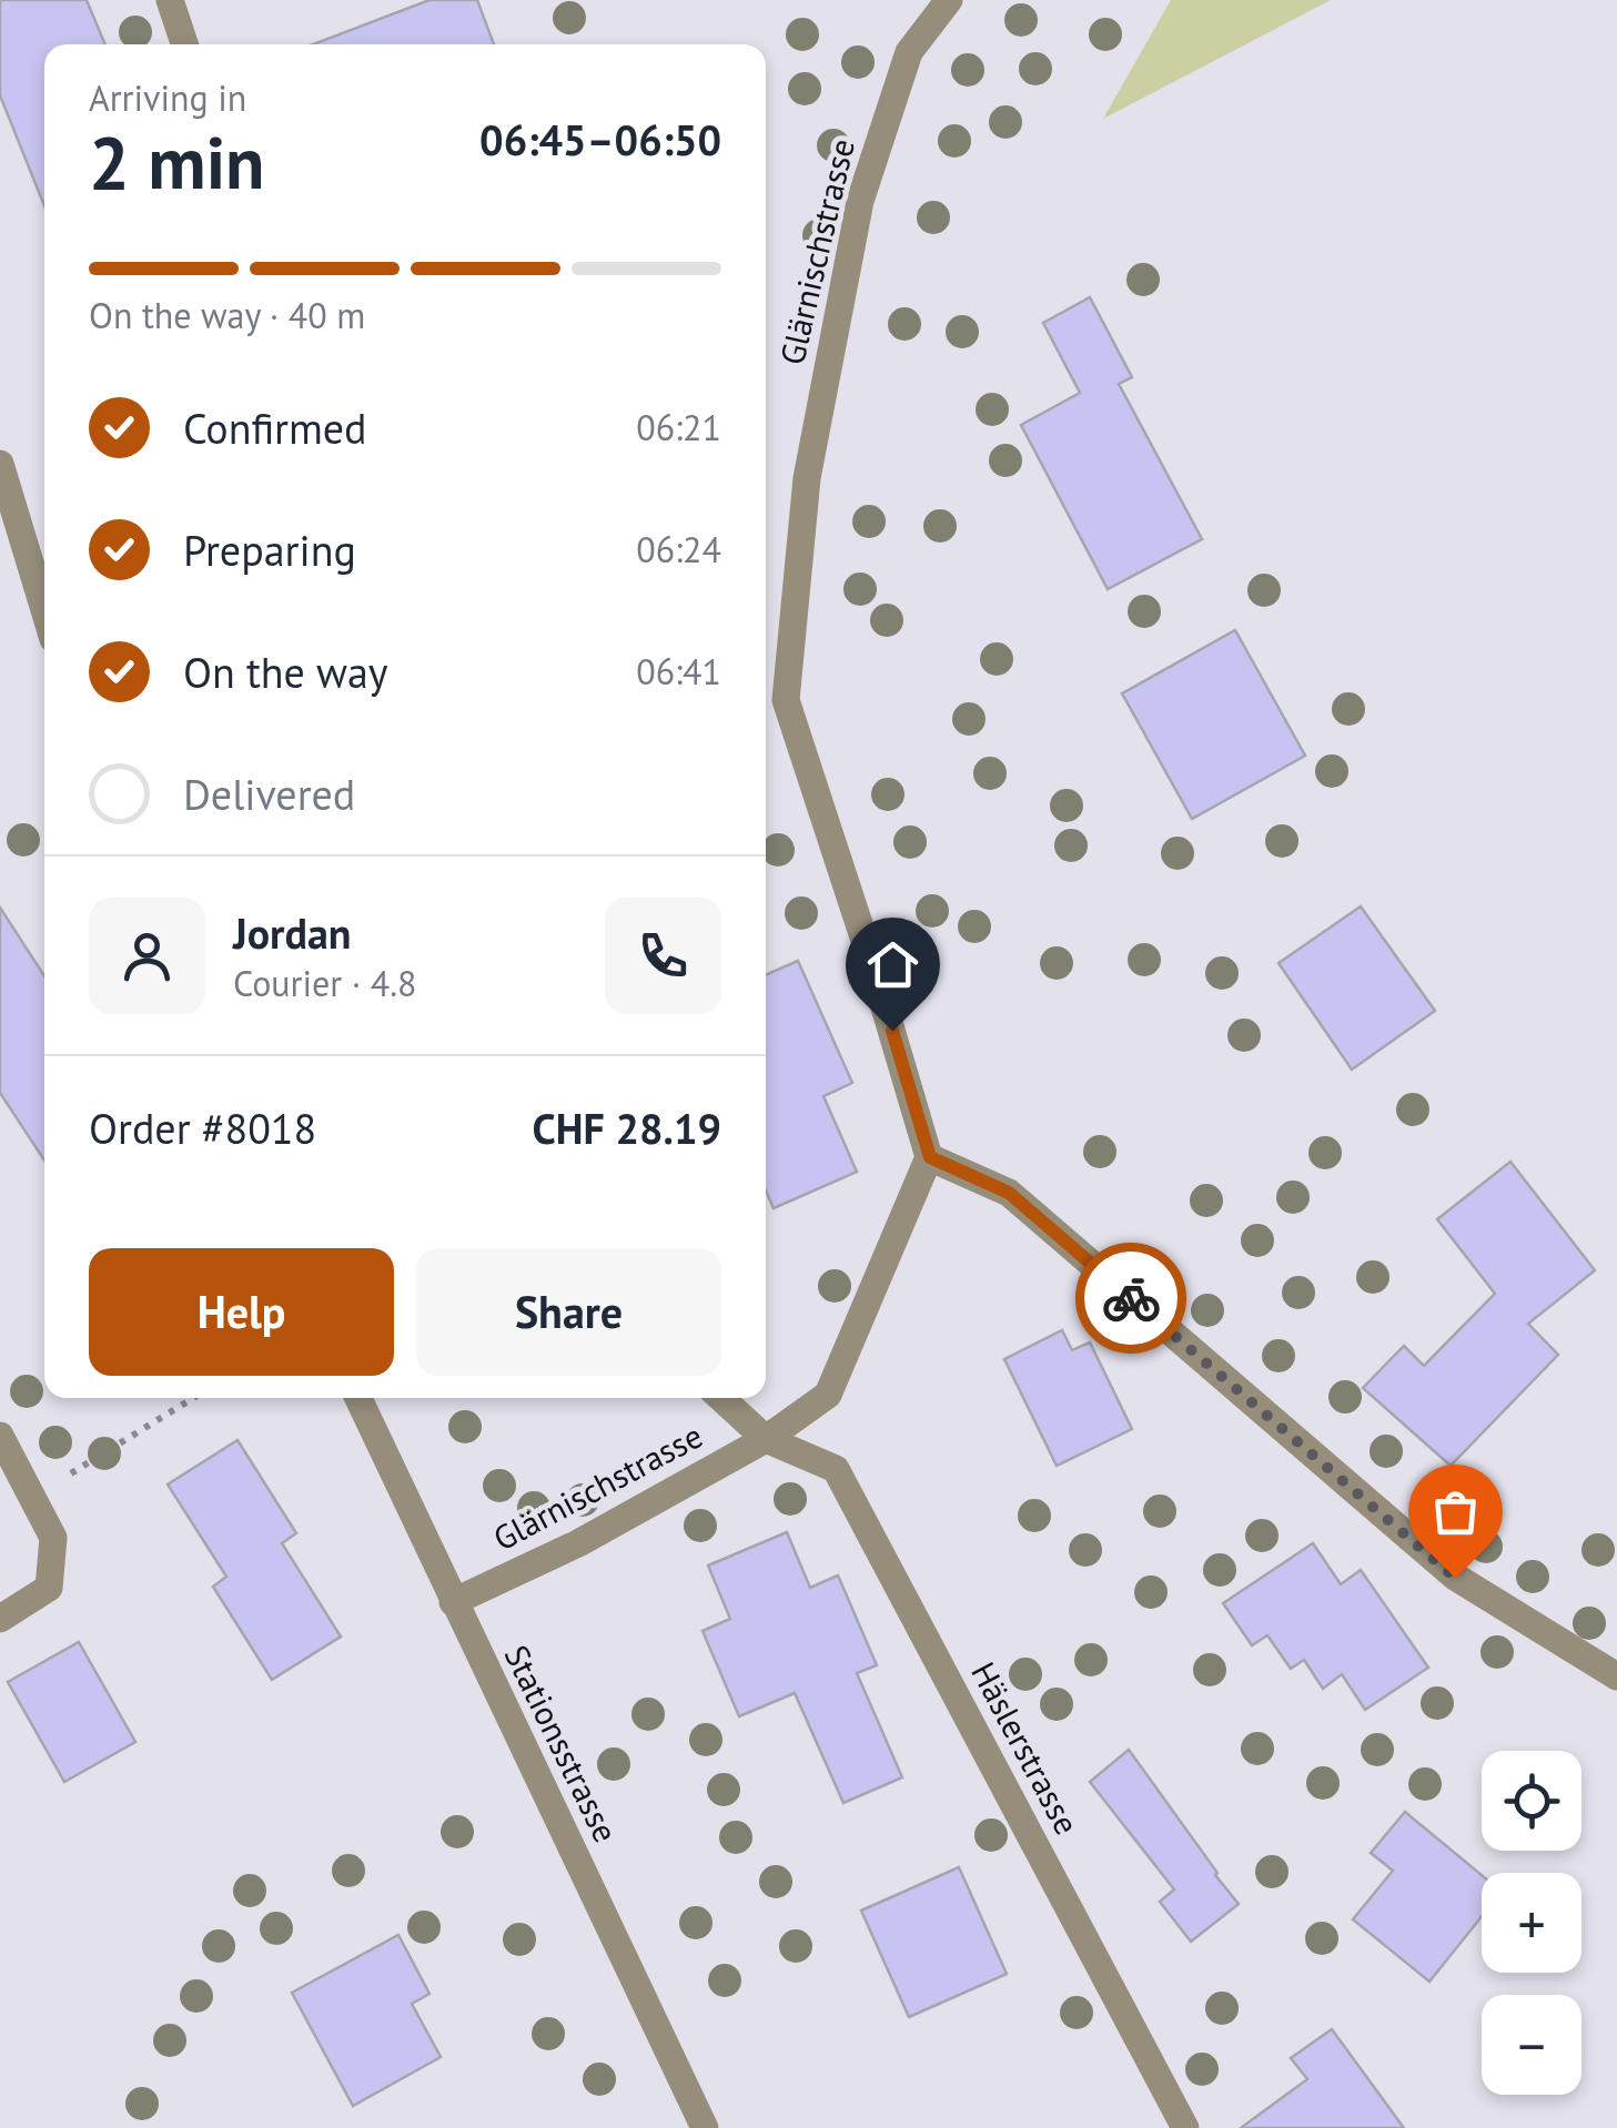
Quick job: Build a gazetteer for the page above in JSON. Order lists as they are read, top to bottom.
{
  "streets": {
    "street": ["Glärnischstrasse", "Stationsstrasse", "Häslerstrasse"]
  },
  "crossings": [
    ["Glärnischstrasse", "Stationsstrasse"],
    ["Glärnischstrasse", "Häslerstrasse"]
  ],
  "page": {
    "heading": ["2 min", "Arriving in", "06:45–06:50"],
    "panel": [
      "Jordan",
      "Courier · 4.8",
      "Order #8018",
      "CHF 28.19"
    ],
    "bar": "On the way · 40 m",
    "list": [
      ["Confirmed", "06:21"],
      ["Preparing", "06:24"],
      ["On the way", "06:41"],
      "Delivered"
    ],
    "buttons": ["Help", "Share"],
    "map_buttons": ["+", "−"]
  }
}
